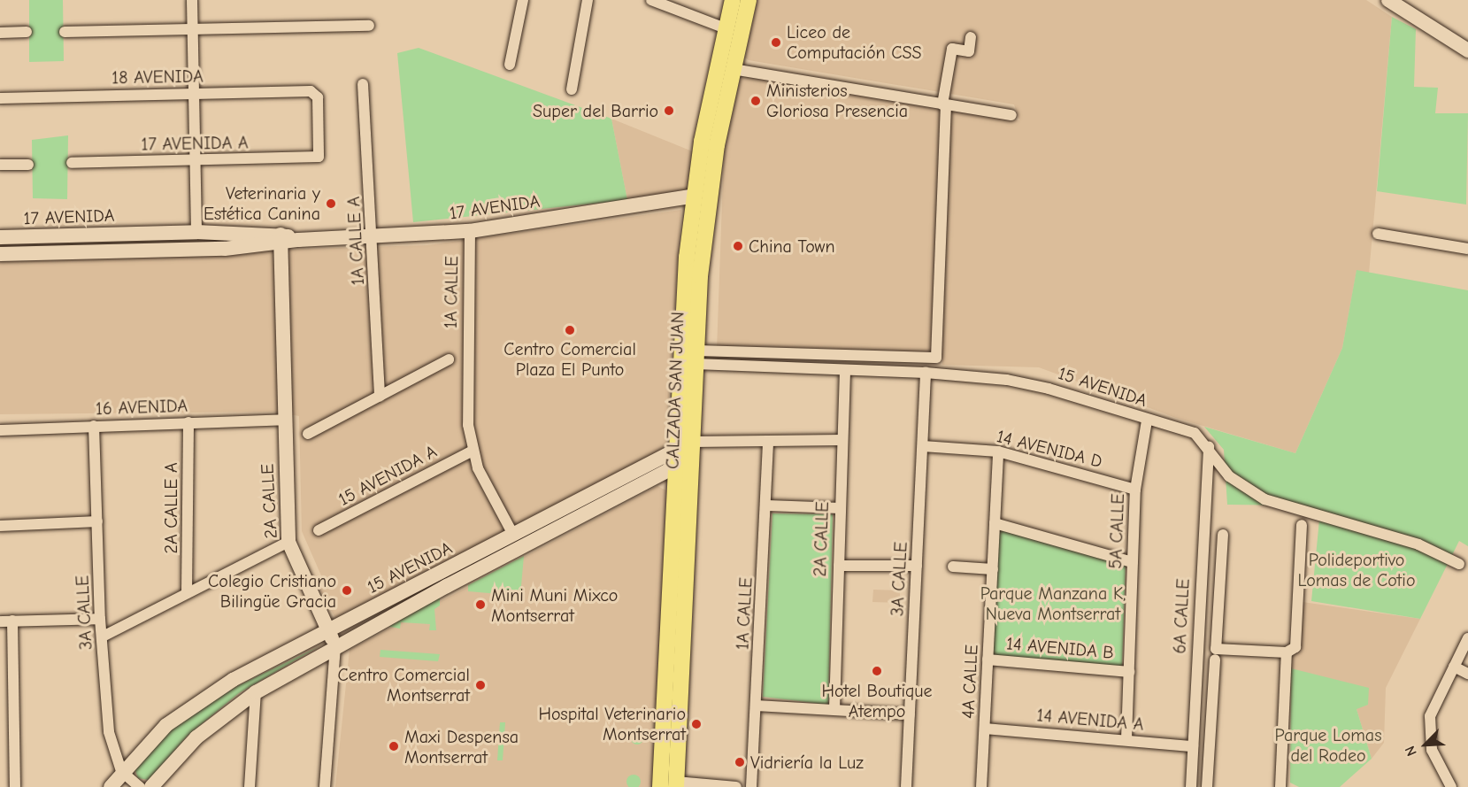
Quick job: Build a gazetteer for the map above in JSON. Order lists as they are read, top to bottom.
{
  "streets": {
    "main road": [
      "17 AVENIDA",
      "15 AVENIDA",
      "CALZADA SAN JUAN",
      "2A CALLE"
    ],
    "street": [
      "18 AVENIDA",
      "17 AVENIDA A",
      "1A CALLE A",
      "1A CALLE",
      "16 AVENIDA",
      "14 AVENIDA D",
      "15 AVENIDA A",
      "2A CALLE A",
      "5A CALLE",
      "3A CALLE",
      "6A CALLE",
      "14 AVENIDA B",
      "4A CALLE",
      "14 AVENIDA A"
    ]
  },
  "crossings": [
    ["18 AVENIDA", "17 AVENIDA A"],
    ["17 AVENIDA", "1A CALLE A"],
    ["17 AVENIDA", "1A CALLE"],
    ["17 AVENIDA", "CALZADA SAN JUAN"],
    ["17 AVENIDA", "2A CALLE"],
    ["1A CALLE", "15 AVENIDA"],
    ["1A CALLE", "15 AVENIDA A"],
    ["15 AVENIDA", "CALZADA SAN JUAN"],
    ["15 AVENIDA", "2A CALLE"],
    ["15 AVENIDA", "5A CALLE"],
    ["15 AVENIDA", "3A CALLE"],
    ["15 AVENIDA", "6A CALLE"],
    ["16 AVENIDA", "2A CALLE"],
    ["16 AVENIDA", "2A CALLE A"],
    ["16 AVENIDA", "3A CALLE"],
    ["14 AVENIDA D", "5A CALLE"],
    ["14 AVENIDA D", "3A CALLE"],
    ["14 AVENIDA D", "4A CALLE"],
    ["5A CALLE", "14 AVENIDA B"],
    ["5A CALLE", "14 AVENIDA A"],
    ["6A CALLE", "14 AVENIDA A"],
    ["14 AVENIDA B", "4A CALLE"],
    ["4A CALLE", "14 AVENIDA A"]
  ],
  "parks": ["Polideportivo Lomas de Cotio", "Parque Manzana K, Nueva Montserrat", "Parque Lomas del Rodeo"],
  "places": [
    "Liceo de Computación CSS",
    "Ministerios Gloriosa Presencia",
    "Super del Barrio",
    "Veterinaria y Estética Canina",
    "China Town",
    "Centro Comercial Plaza El Punto",
    "Colegio Cristiano Bilingüe Gracia",
    "Mini Muni Mixco Montserrat",
    "Hotel Boutique Atempo",
    "Centro Comercial Montserrat",
    "Hospital Veterinario Montserrat",
    "Maxi Despensa Montserrat",
    "Vidriería la Luz"
  ],
  "north": "bottom left"
}
